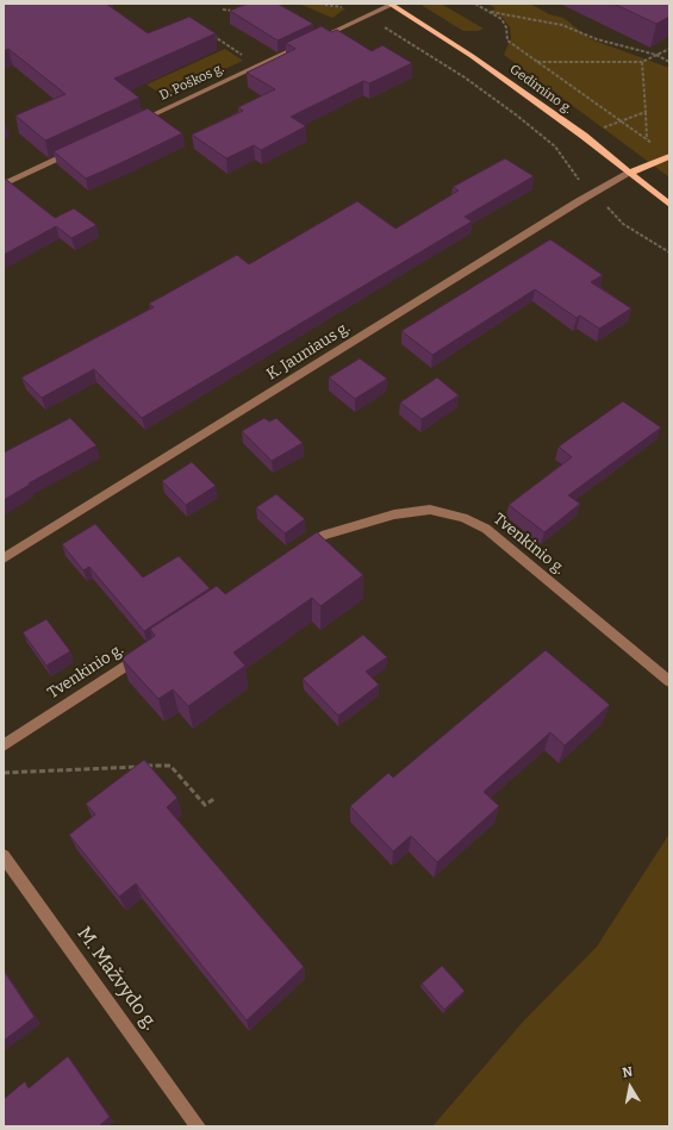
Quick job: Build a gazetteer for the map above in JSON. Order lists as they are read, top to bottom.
{
  "streets": {
    "main road": ["Gedimino g."],
    "street": [
      "D. Poškos g.",
      "K. Jauniaus g.",
      "Tvenkinio g.",
      "M. Mažvydo g."
    ]
  },
  "crossings": [
    ["D. Poškos g.", "Gedimino g."],
    ["Gedimino g.", "K. Jauniaus g."]
  ],
  "north": "top"
}
